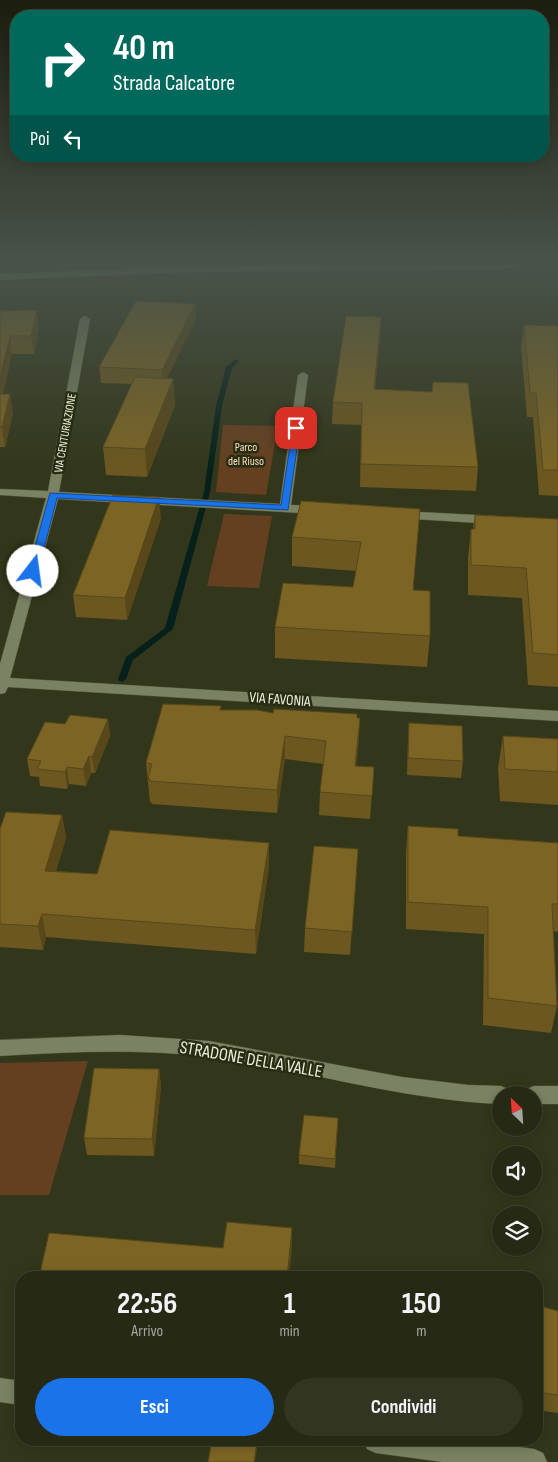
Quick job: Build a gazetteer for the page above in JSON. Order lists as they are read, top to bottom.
{
  "streets": {
    "street": ["VIA CENTURIAZIONE", "VIA FAVONIA", "STRADONE DELLA VALLE"]
  },
  "crossings": [
    ["VIA CENTURIAZIONE", "VIA FAVONIA"]
  ],
  "parks": ["Parco del Riuso"],
  "north": "top left",
  "page": {
    "turn": ["40 m", "Strada Calcatore"],
    "then": "Poi",
    "eta": [
      "22:56",
      "Arrivo",
      "1",
      "min",
      "150",
      "m"
    ],
    "buttons": ["Esci", "Condividi"]
  }
}
